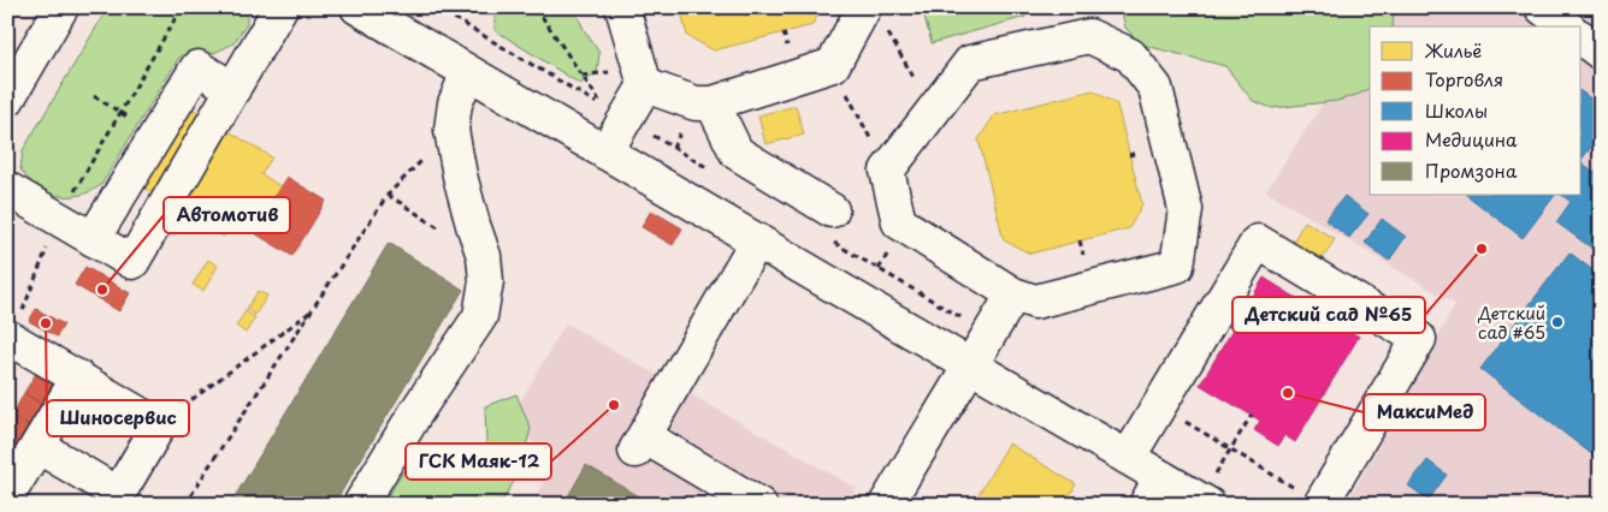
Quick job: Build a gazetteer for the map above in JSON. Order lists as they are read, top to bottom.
{
  "places": [
    "Детский сад №65",
    "Автомотив",
    "Детский сад #65",
    "Шиносервис",
    "МаксиМед",
    "ГСК Маяк-12"
  ],
  "legend": [
    "Жильё",
    "Торговля",
    "Школы",
    "Медицина",
    "Промзона"
  ]
}
